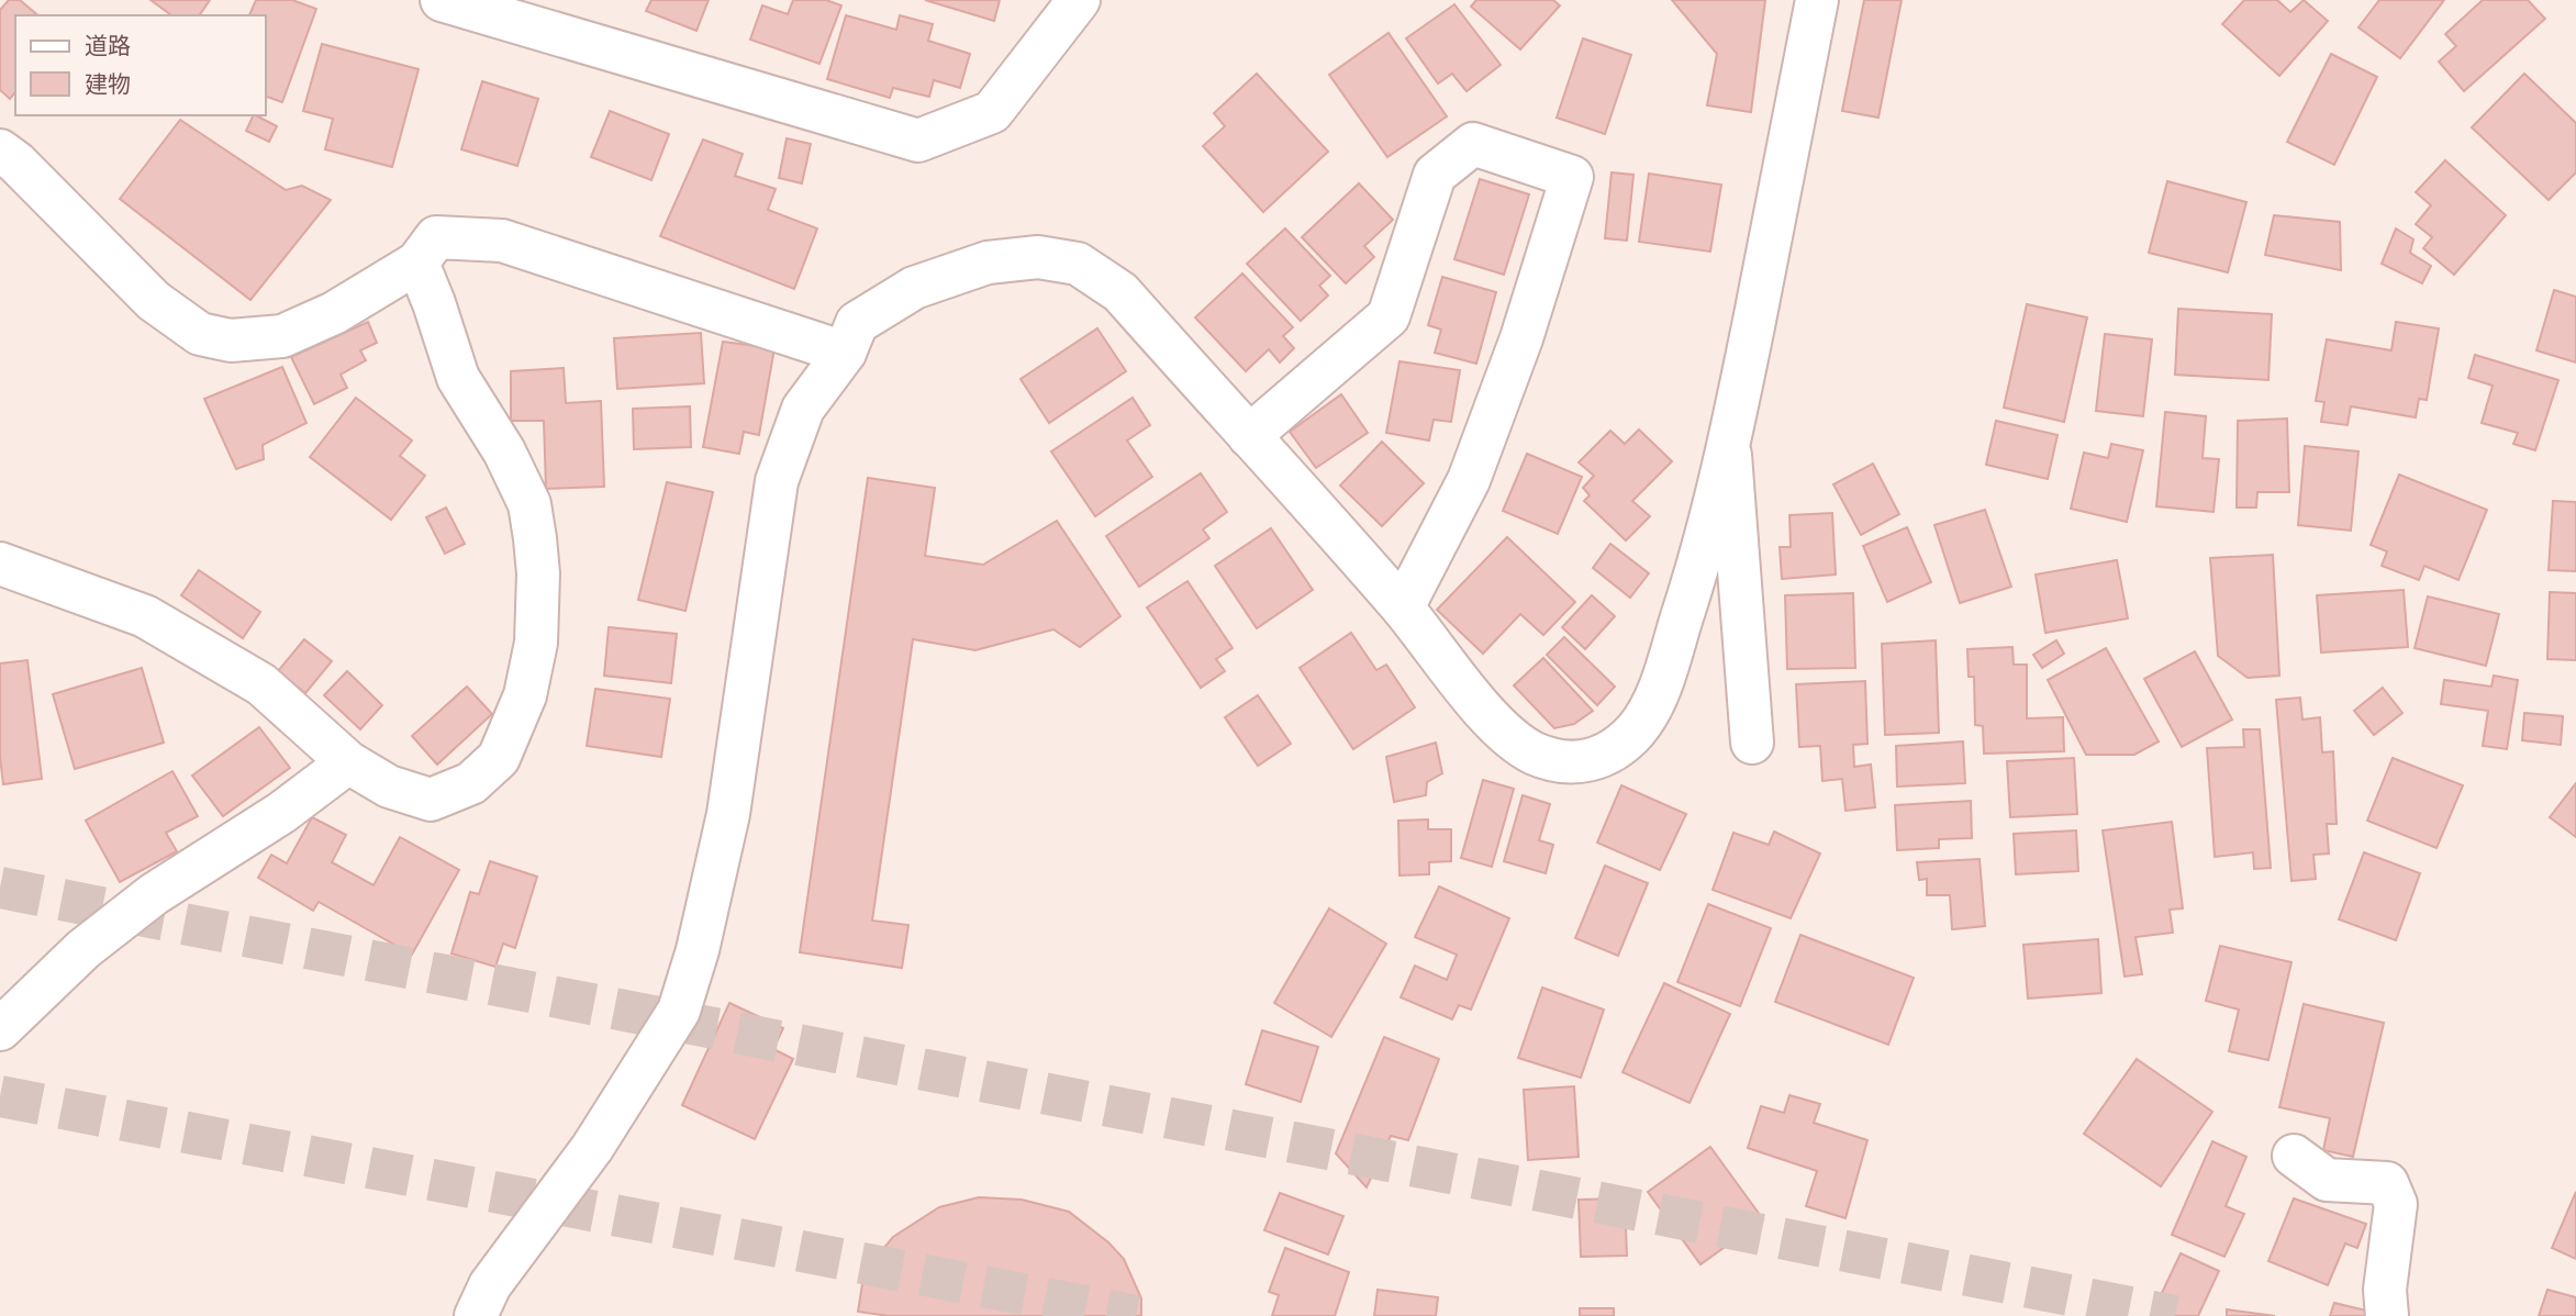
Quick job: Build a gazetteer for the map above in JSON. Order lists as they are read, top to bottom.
{
  "legend": ["道路", "建物"]
}
